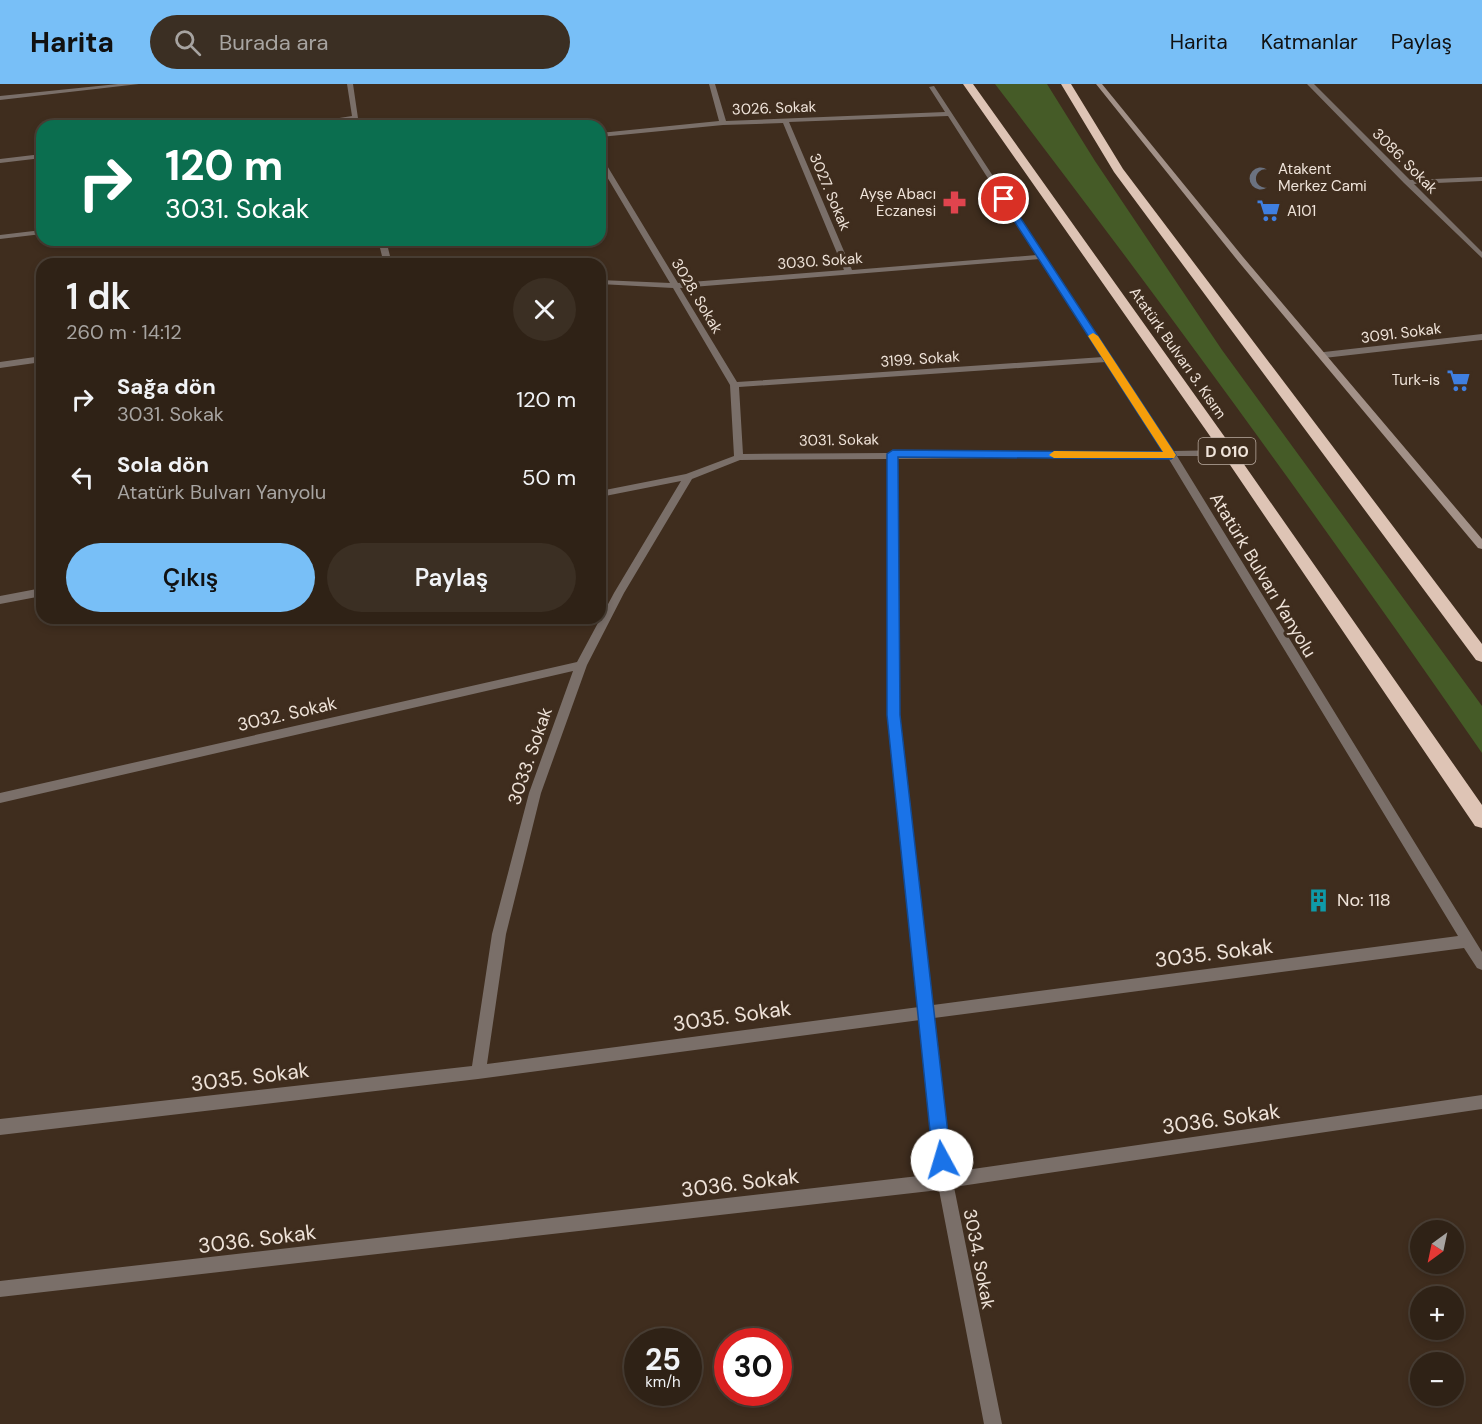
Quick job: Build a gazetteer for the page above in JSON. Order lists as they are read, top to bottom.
{
  "streets": {
    "highway": ["Atatürk Bulvarı 3. Kısım", "D 010"],
    "street": [
      "3026. Sokak",
      "3086. Sokak",
      "3027. Sokak",
      "3030. Sokak",
      "3028. Sokak",
      "3091. Sokak",
      "3199. Sokak",
      "3031. Sokak",
      "Atatürk Bulvarı Yanyolu",
      "3032. Sokak",
      "3033. Sokak",
      "3035. Sokak",
      "3036. Sokak",
      "3034. Sokak"
    ]
  },
  "crossings": [
    ["3026. Sokak", "3027. Sokak"],
    ["3026. Sokak", "Atatürk Bulvarı Yanyolu"],
    ["3027. Sokak", "3030. Sokak"],
    ["3030. Sokak", "3028. Sokak"],
    ["3030. Sokak", "Atatürk Bulvarı Yanyolu"],
    ["3028. Sokak", "3199. Sokak"],
    ["3028. Sokak", "3031. Sokak"],
    ["Atatürk Bulvarı 3. Kısım", "3031. Sokak"],
    ["3199. Sokak", "Atatürk Bulvarı Yanyolu"],
    ["3031. Sokak", "Atatürk Bulvarı Yanyolu"],
    ["3031. Sokak", "3033. Sokak"],
    ["3031. Sokak", "3034. Sokak"],
    ["Atatürk Bulvarı Yanyolu", "3035. Sokak"],
    ["3032. Sokak", "3033. Sokak"],
    ["3033. Sokak", "3035. Sokak"],
    ["3035. Sokak", "3034. Sokak"],
    ["3036. Sokak", "3034. Sokak"]
  ],
  "places": {
    "mosque": ["Atakent Merkez Cami"],
    "pharmacy": ["Ayşe Abacı Eczanesi"],
    "supermarket": ["A101", "Turk-is"],
    "building": ["No: 118"]
  },
  "north": "bottom left",
  "page": {
    "header": "Harita",
    "search": "Burada ara",
    "nav": ["Harita", "Katmanlar", "Paylaş"],
    "turn": ["120 m", "3031. Sokak"],
    "heading": ["1 dk", "260 m · 14:12"],
    "list": [
      {
        "name": "Sağa dön",
        "note": "3031. Sokak",
        "value": "120 m"
      },
      {
        "name": "Sola dön",
        "note": "Atatürk Bulvarı Yanyolu",
        "value": "50 m"
      }
    ],
    "buttons": ["Çıkış", "Paylaş"],
    "map_buttons": ["+", "−"],
    "speed": "25 km/h",
    "limit": "30"
  }
}
